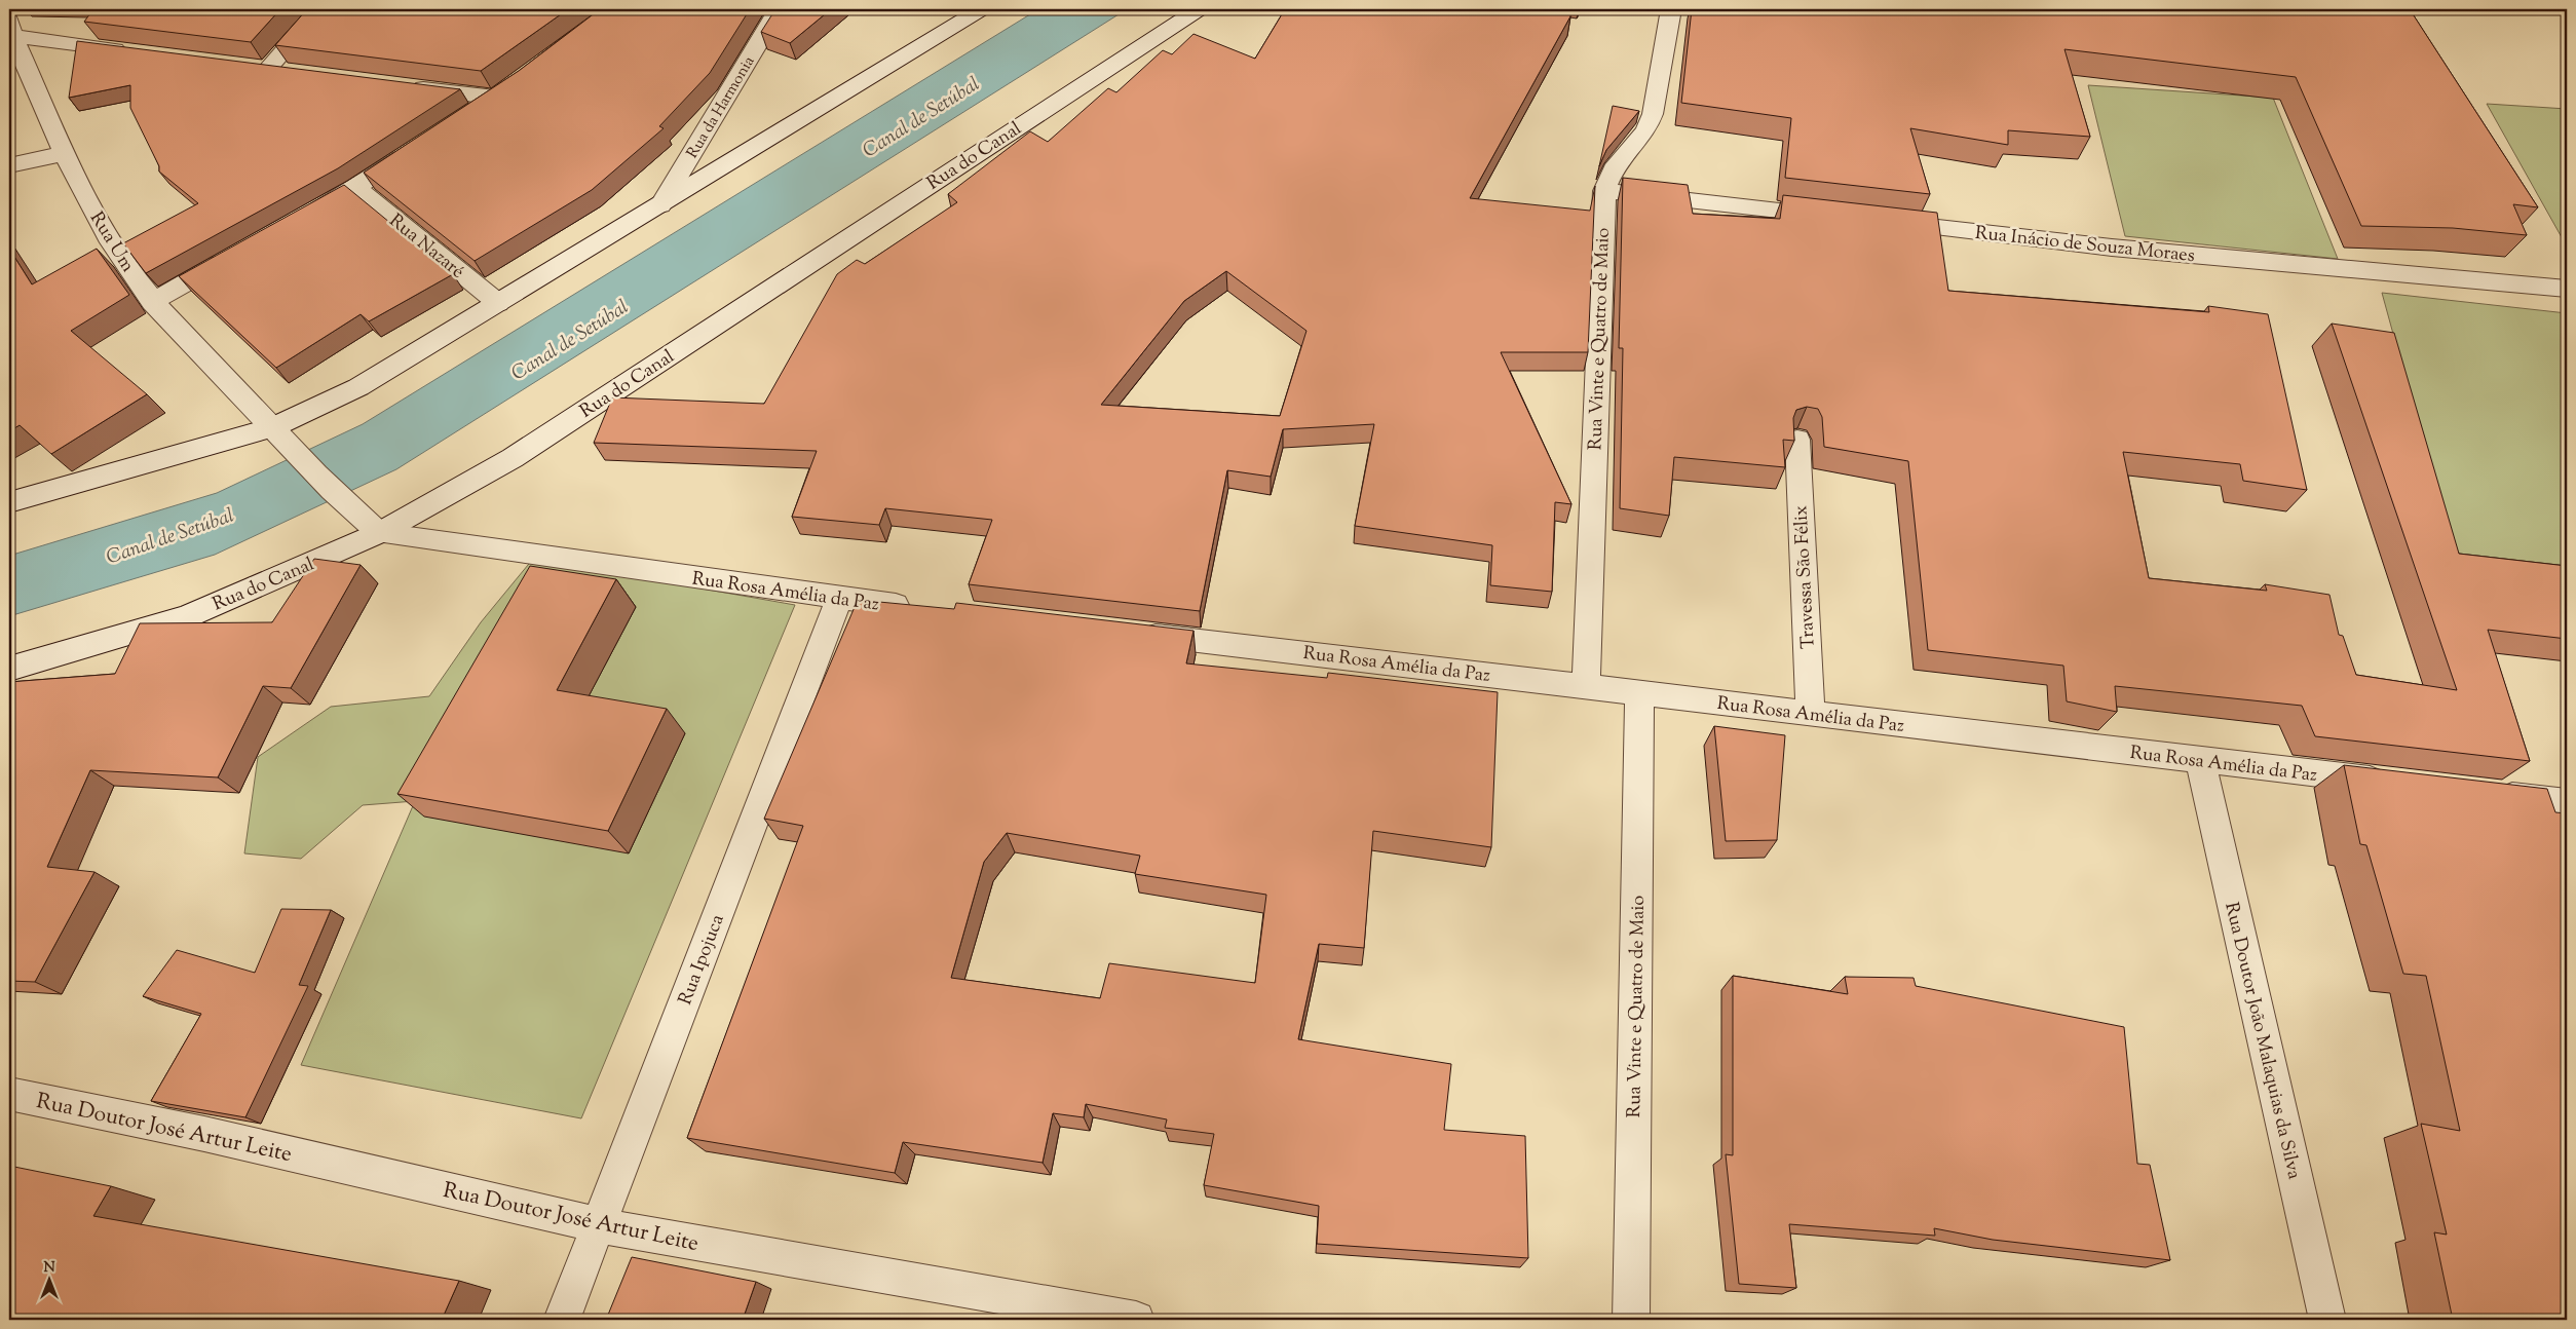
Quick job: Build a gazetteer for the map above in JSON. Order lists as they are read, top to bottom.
{
  "streets": {
    "street": [
      "Rua da Harmonia",
      "Rua do Canal",
      "Rua Um",
      "Rua Inácio de Souza Moraes",
      "Rua Nazaré",
      "Rua Vinte e Quatro de Maio",
      "Travessa São Félix",
      "Rua Rosa Amélia da Paz",
      "Rua Ipojuca",
      "Rua Doutor João Malaquias da Silva",
      "Rua Doutor José Artur Leite"
    ]
  },
  "crossings": [
    ["Rua do Canal", "Rua Rosa Amélia da Paz"],
    ["Rua Vinte e Quatro de Maio", "Rua Rosa Amélia da Paz"],
    ["Travessa São Félix", "Rua Rosa Amélia da Paz"],
    ["Rua Rosa Amélia da Paz", "Rua Ipojuca"],
    ["Rua Rosa Amélia da Paz", "Rua Doutor João Malaquias da Silva"],
    ["Rua Ipojuca", "Rua Doutor José Artur Leite"]
  ],
  "water": ["Canal de Setúbal"],
  "north": "top"
}
